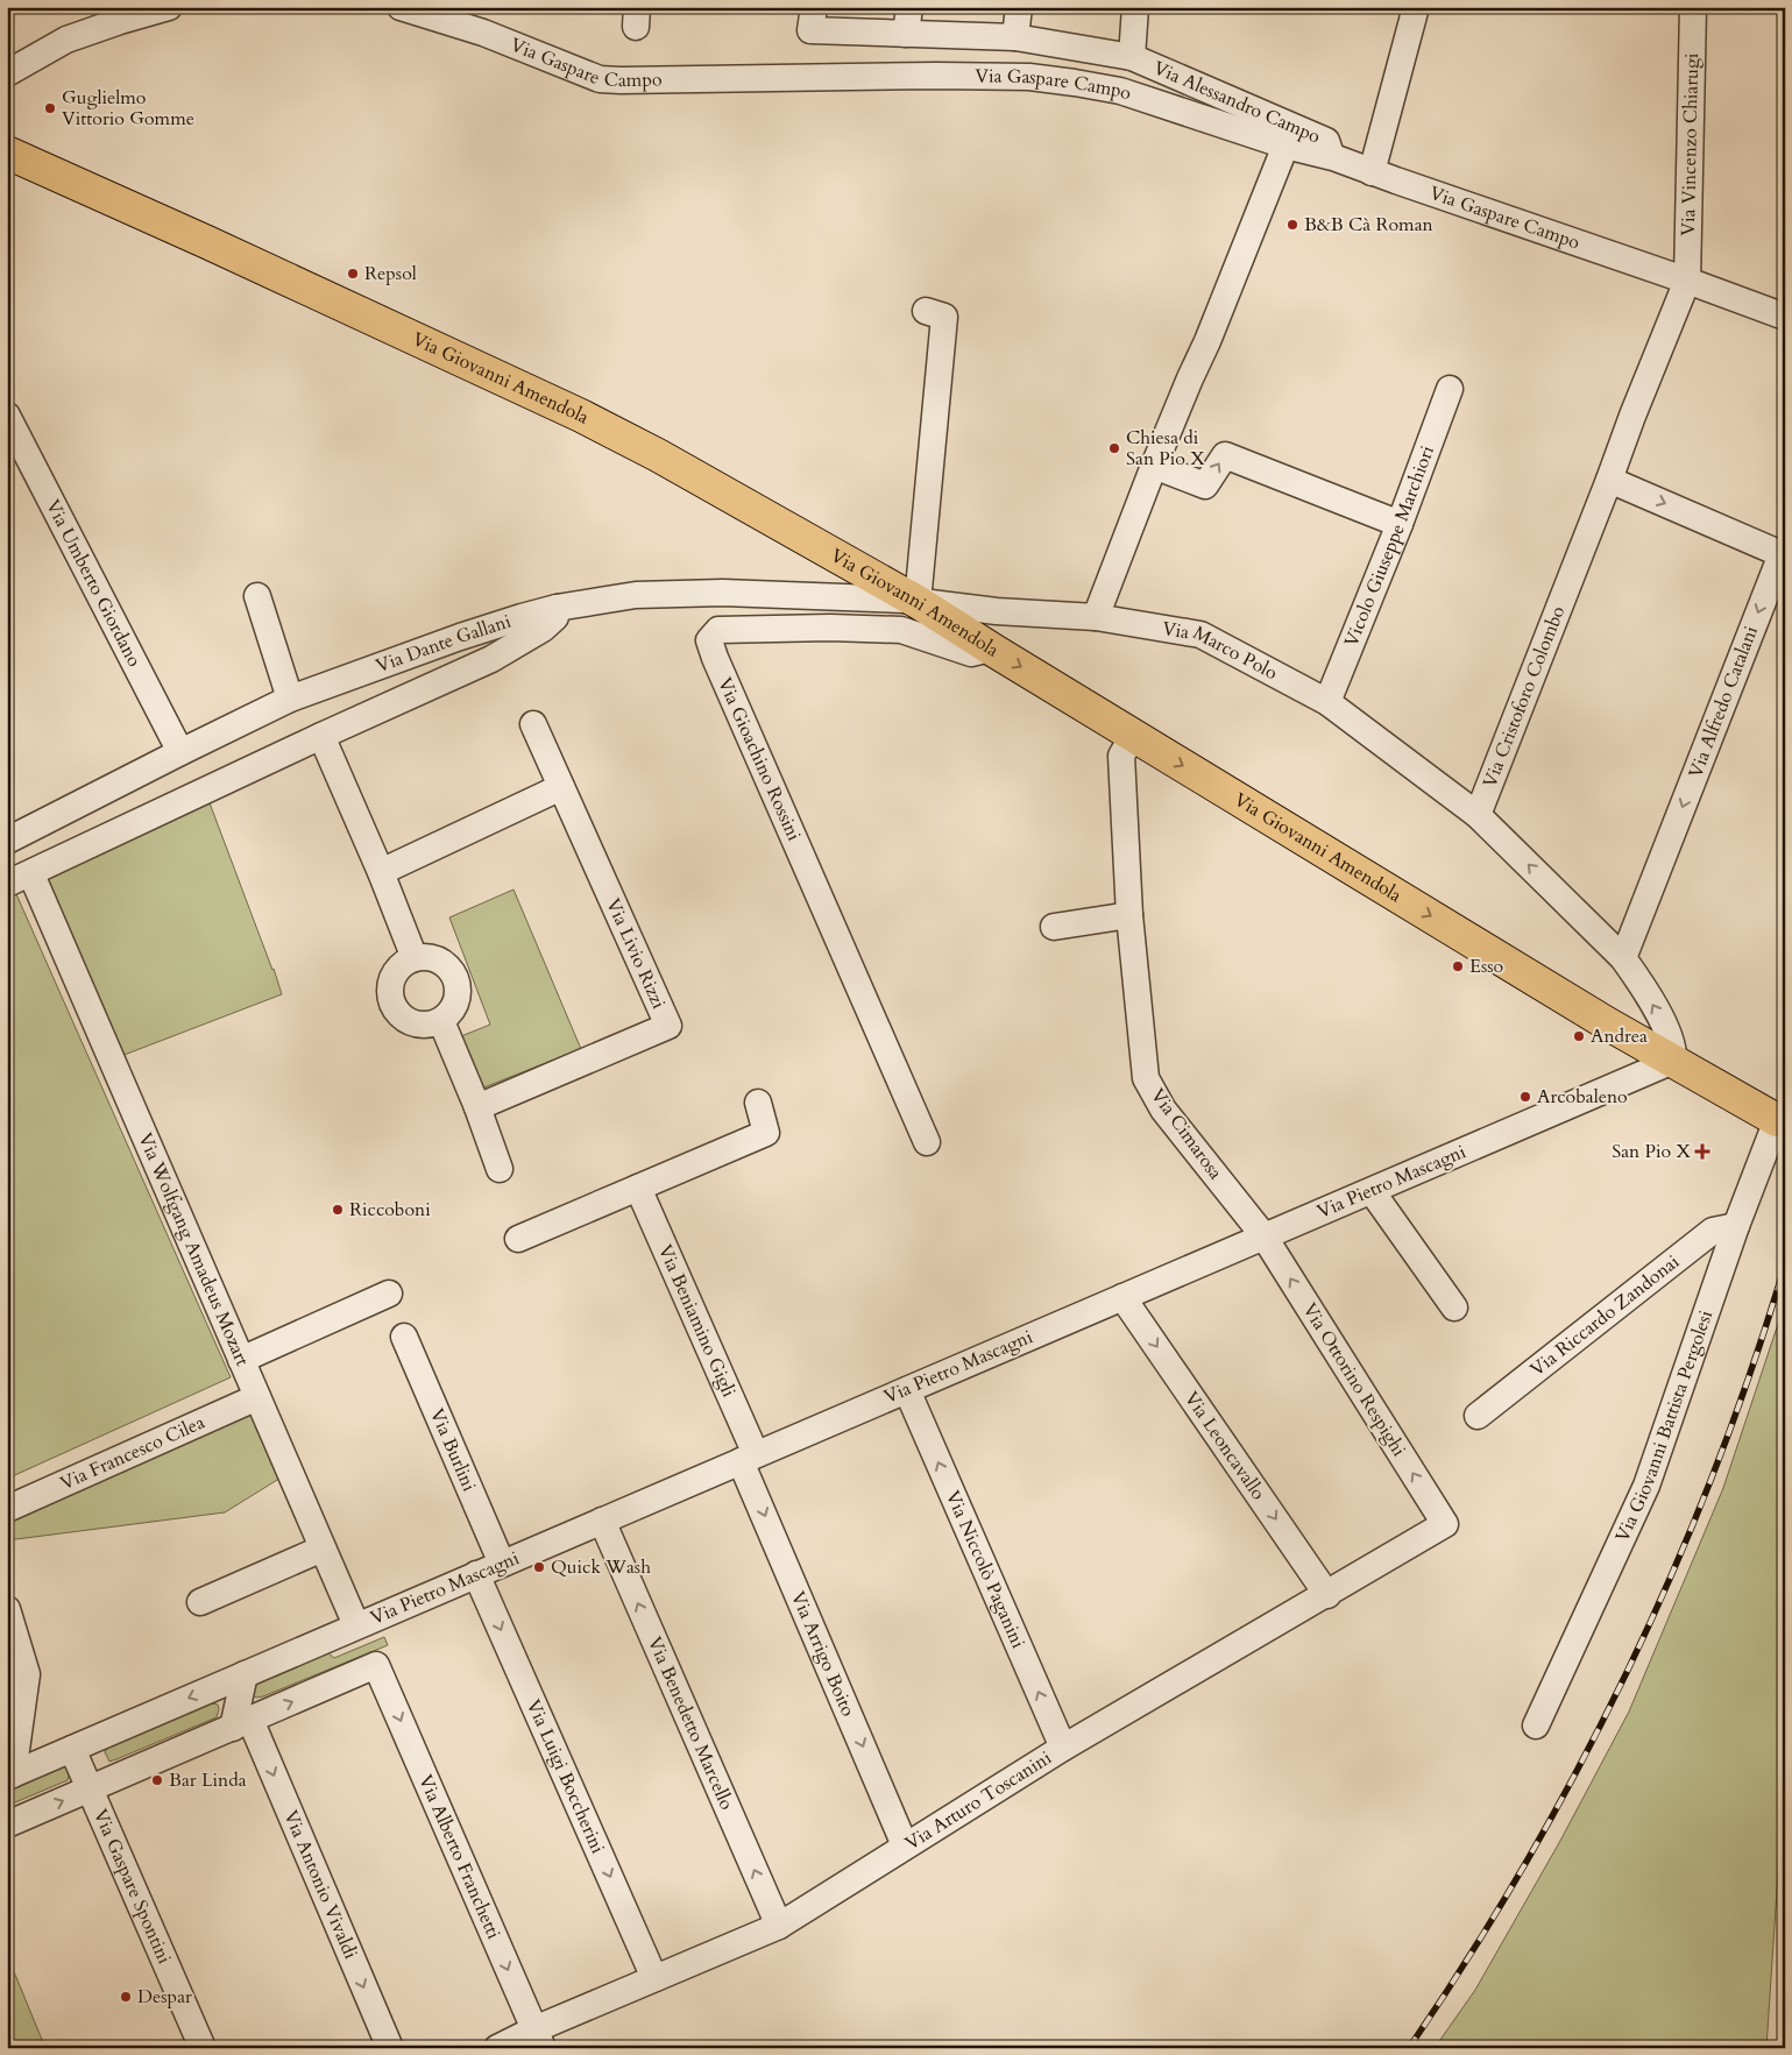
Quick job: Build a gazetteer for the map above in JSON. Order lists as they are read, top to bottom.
{
  "streets": {
    "main road": ["Via Giovanni Amendola"],
    "street": [
      "Via Gaspare Campo",
      "Via Alessandro Campo",
      "Via Vincenzo Chiarugi",
      "Vicolo Giuseppe Marchiori",
      "Via Umberto Giordano",
      "Via Dante Gallani",
      "Via Marco Polo",
      "Via Cristoforo Colombo",
      "Via Alfredo Catalani",
      "Via Gioachino Rossini",
      "Via Livio Rizzi",
      "Via Cimarosa",
      "Via Pietro Mascagni",
      "Via Wolfgang Amadeus Mozart",
      "Via Riccardo Zandonai",
      "Via Beniamino Gigli",
      "Via Ottorino Respighi",
      "Via Giovanni Battista Pergolesi",
      "Via Leoncavallo",
      "Via Burlini",
      "Via Francesco Cilea",
      "Via Niccolò Paganini",
      "Via Arrigo Boito",
      "Via Benedetto Marcello",
      "Via Luigi Boccherini",
      "Via Arturo Toscanini",
      "Via Alberto Franchetti",
      "Via Antonio Vivaldi",
      "Via Gaspare Spontini"
    ]
  },
  "crossings": [
    ["Via Gaspare Campo", "Via Alessandro Campo"],
    ["Via Gaspare Campo", "Via Vincenzo Chiarugi"],
    ["Via Gaspare Campo", "Via Cristoforo Colombo"],
    ["Via Vincenzo Chiarugi", "Via Cristoforo Colombo"],
    ["Via Giovanni Amendola", "Via Dante Gallani"],
    ["Via Giovanni Amendola", "Via Marco Polo"],
    ["Via Giovanni Amendola", "Via Gioachino Rossini"],
    ["Via Giovanni Amendola", "Via Cimarosa"],
    ["Via Giovanni Amendola", "Via Pietro Mascagni"],
    ["Via Giovanni Amendola", "Via Giovanni Battista Pergolesi"],
    ["Vicolo Giuseppe Marchiori", "Via Marco Polo"],
    ["Via Umberto Giordano", "Via Dante Gallani"],
    ["Via Dante Gallani", "Via Marco Polo"],
    ["Via Marco Polo", "Via Cristoforo Colombo"],
    ["Via Cristoforo Colombo", "Via Alfredo Catalani"],
    ["Via Cimarosa", "Via Pietro Mascagni"],
    ["Via Cimarosa", "Via Ottorino Respighi"],
    ["Via Pietro Mascagni", "Via Wolfgang Amadeus Mozart"],
    ["Via Pietro Mascagni", "Via Beniamino Gigli"],
    ["Via Pietro Mascagni", "Via Ottorino Respighi"],
    ["Via Pietro Mascagni", "Via Leoncavallo"],
    ["Via Pietro Mascagni", "Via Burlini"],
    ["Via Pietro Mascagni", "Via Niccolò Paganini"],
    ["Via Pietro Mascagni", "Via Arrigo Boito"],
    ["Via Pietro Mascagni", "Via Benedetto Marcello"],
    ["Via Pietro Mascagni", "Via Luigi Boccherini"],
    ["Via Wolfgang Amadeus Mozart", "Via Francesco Cilea"],
    ["Via Riccardo Zandonai", "Via Giovanni Battista Pergolesi"],
    ["Via Beniamino Gigli", "Via Arrigo Boito"],
    ["Via Ottorino Respighi", "Via Arturo Toscanini"],
    ["Via Leoncavallo", "Via Arturo Toscanini"],
    ["Via Niccolò Paganini", "Via Arturo Toscanini"],
    ["Via Arrigo Boito", "Via Arturo Toscanini"],
    ["Via Benedetto Marcello", "Via Arturo Toscanini"],
    ["Via Luigi Boccherini", "Via Arturo Toscanini"],
    ["Via Arturo Toscanini", "Via Alberto Franchetti"],
    ["Via Alberto Franchetti", "Via Antonio Vivaldi"]
  ],
  "one_way": [
    "Via Giovanni Amendola",
    "Via Leoncavallo",
    "Via Niccolò Paganini",
    "Via Arrigo Boito",
    "Via Benedetto Marcello",
    "Via Luigi Boccherini",
    "Via Antonio Vivaldi"
  ],
  "places": {
    "other": [
      "Guglielmo Vittorio Gomme",
      "B&B Cà Roman",
      "Repsol",
      "Chiesa di San Pio X",
      "Esso",
      "Andrea",
      "Arcobaleno",
      "Riccoboni",
      "Quick Wash",
      "Bar Linda",
      "Despar"
    ],
    "health": ["San Pio X"]
  }
}
